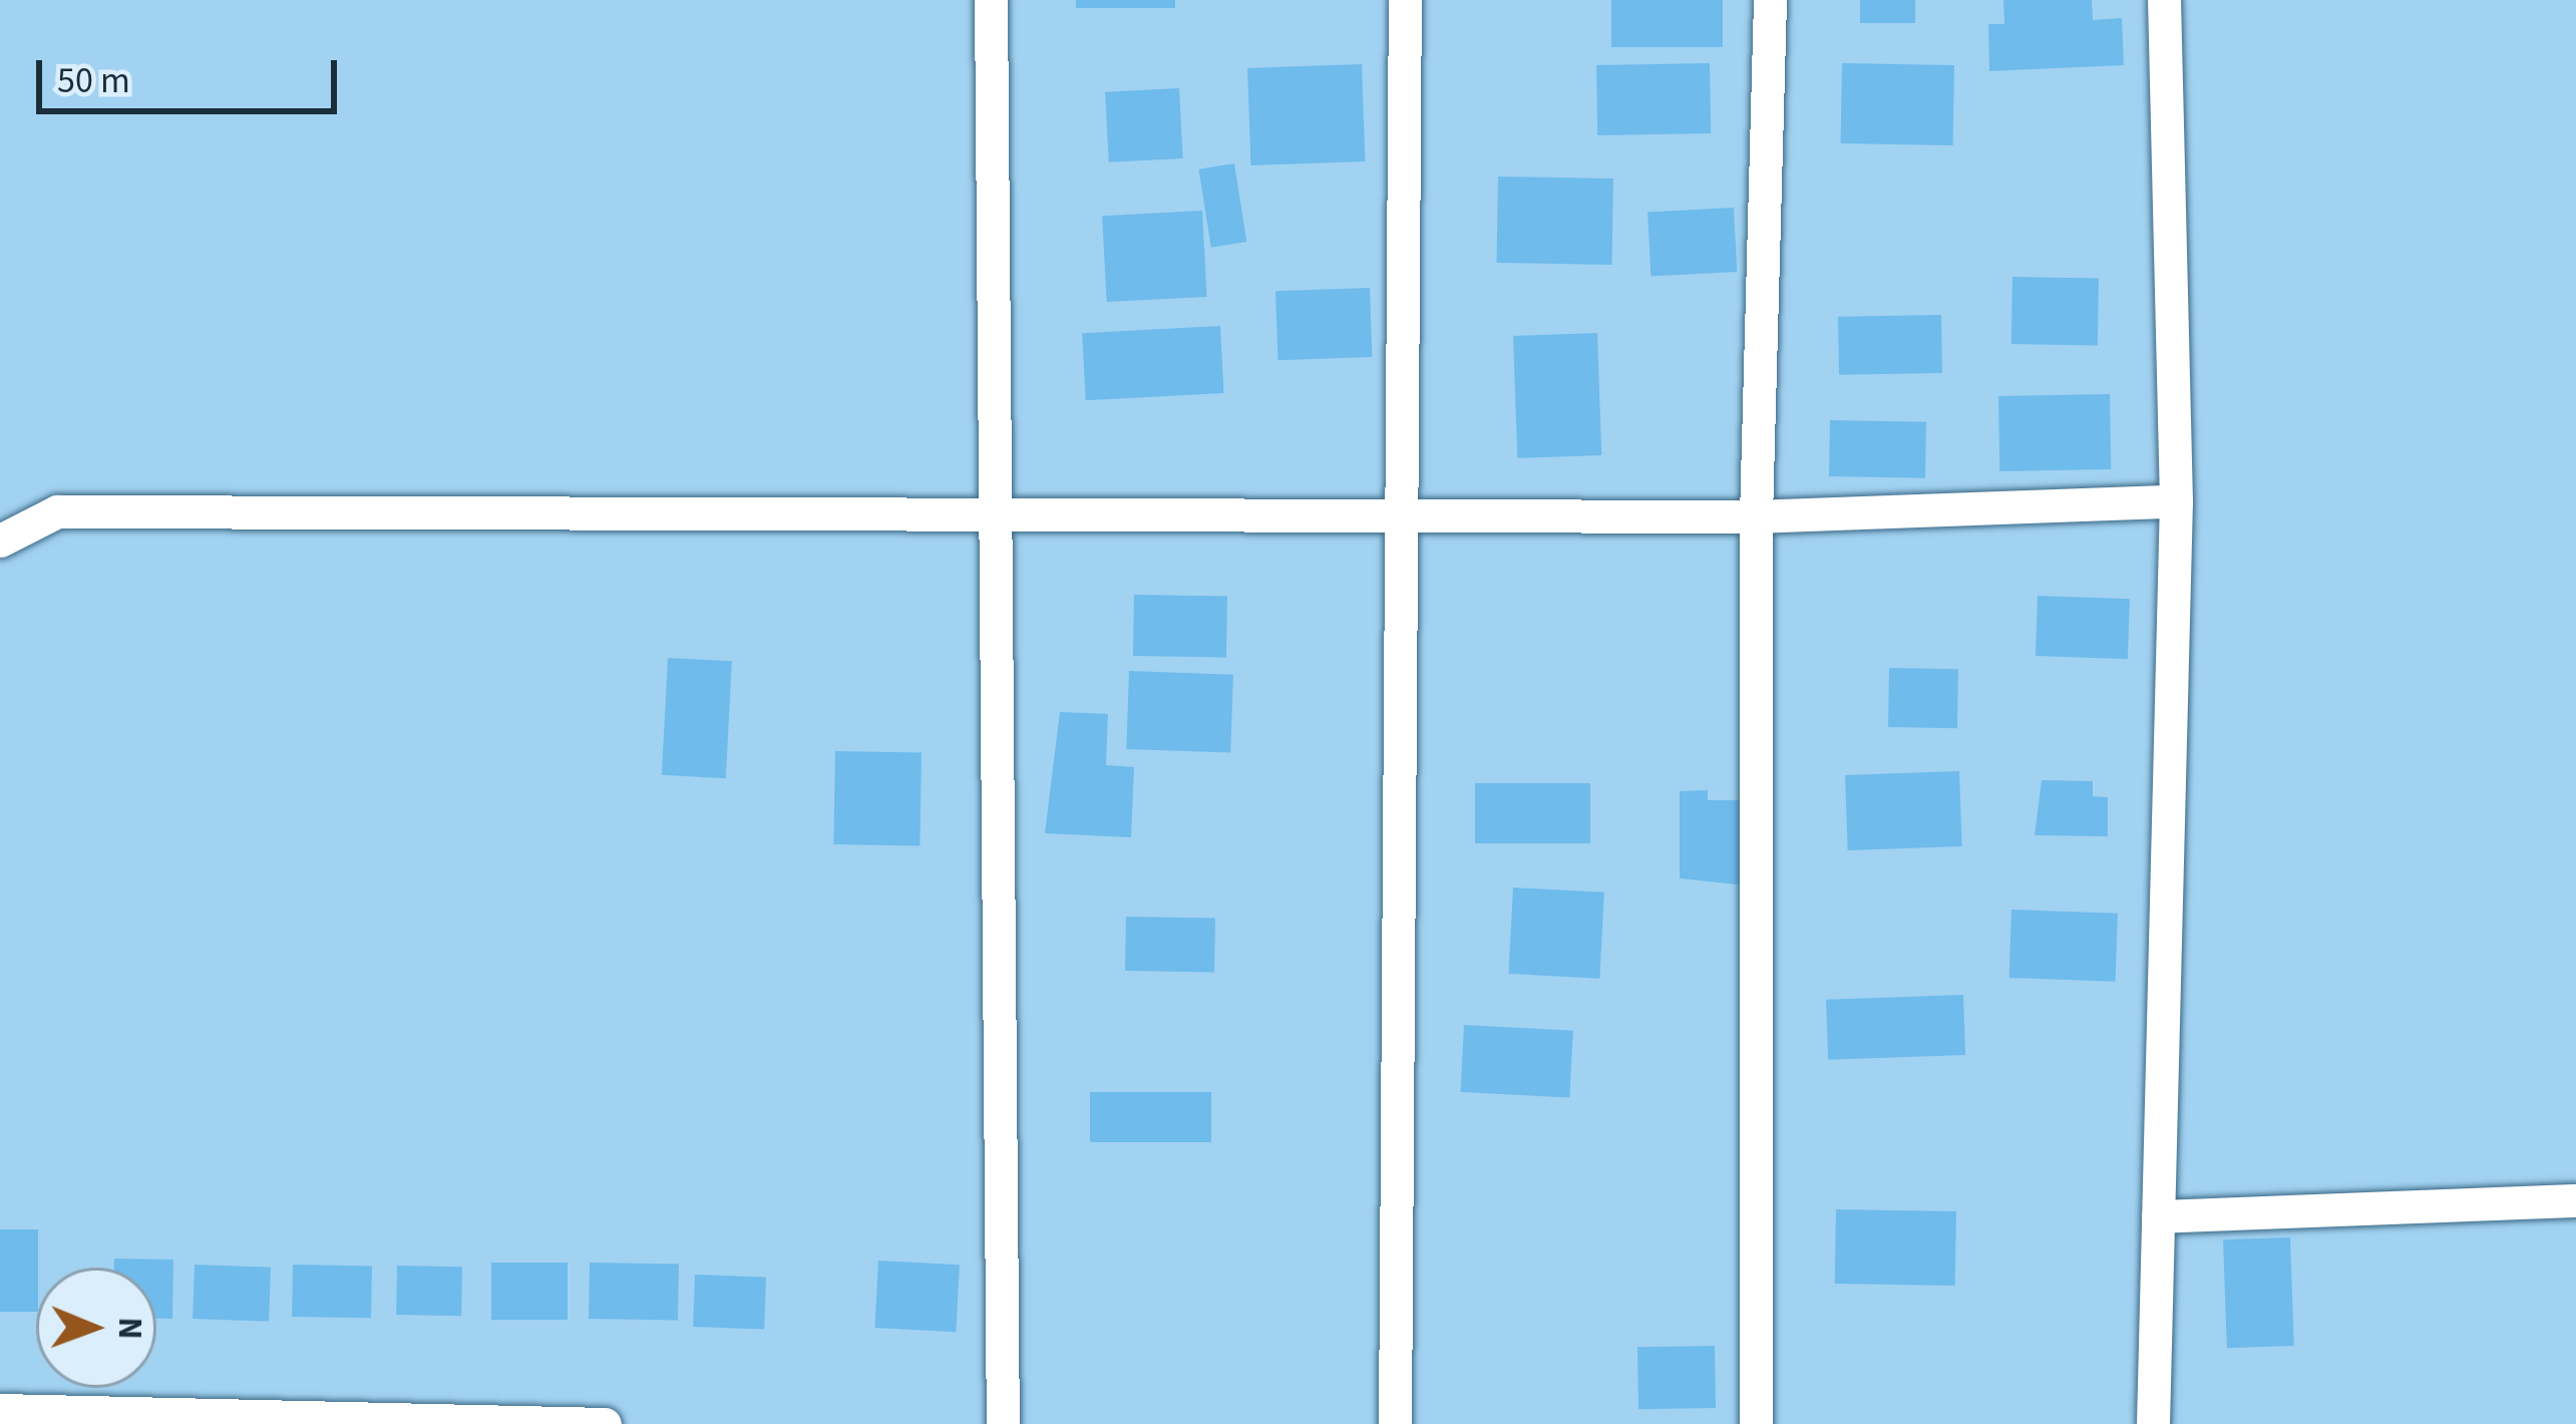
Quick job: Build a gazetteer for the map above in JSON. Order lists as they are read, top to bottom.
{
  "scale_bar": "50 m",
  "north": "right"
}
